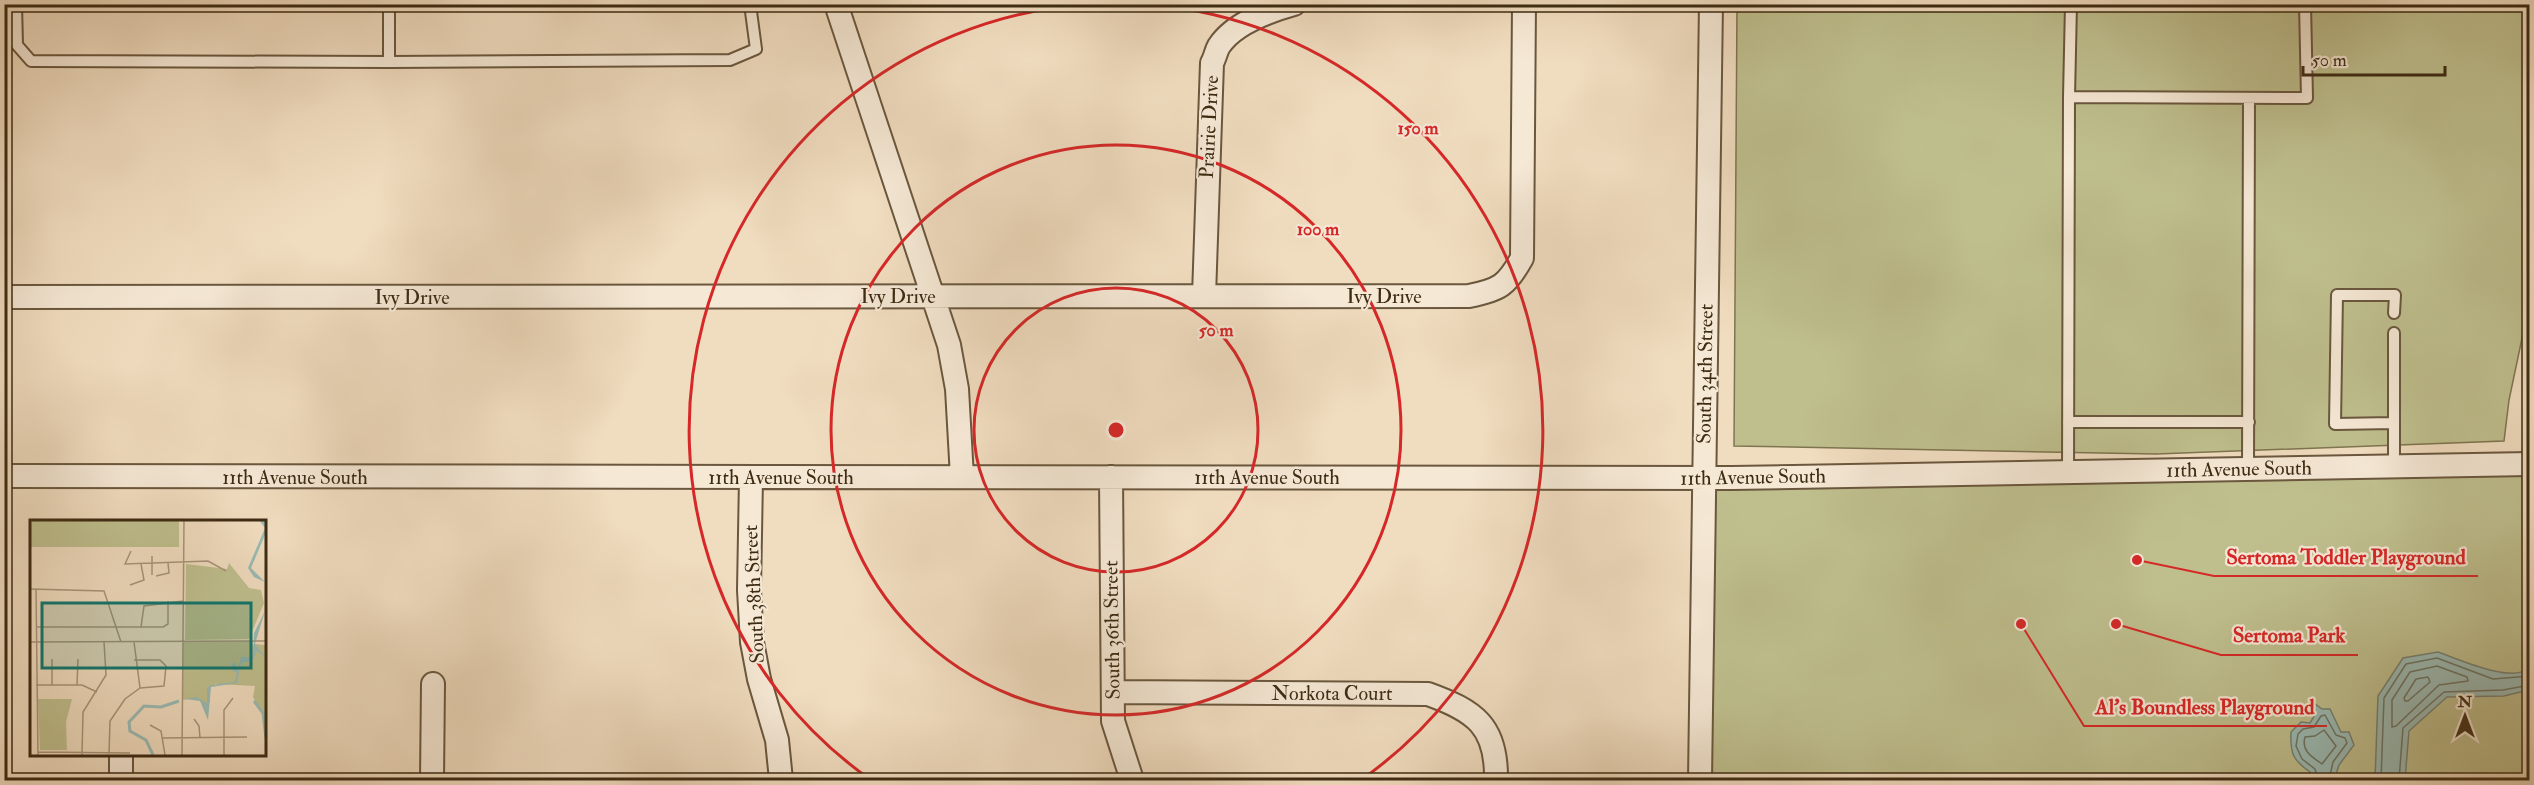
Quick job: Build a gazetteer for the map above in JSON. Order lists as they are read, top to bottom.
{
  "streets": {
    "street": [
      "Prairie Drive",
      "Ivy Drive",
      "South 34th Street",
      "11th Avenue South",
      "South 38th Street",
      "South 36th Street",
      "Norkota Court"
    ]
  },
  "crossings": [
    ["Prairie Drive", "Ivy Drive"],
    ["South 34th Street", "11th Avenue South"],
    ["11th Avenue South", "South 38th Street"],
    ["11th Avenue South", "South 36th Street"],
    ["South 36th Street", "Norkota Court"]
  ],
  "places": ["Sertoma Toddler Playground", "Al's Boundless Playground", "Sertoma Park"],
  "scale_bar": "50 m",
  "north": "top",
  "rings": ["150 m", "100 m", "50 m"]
}
